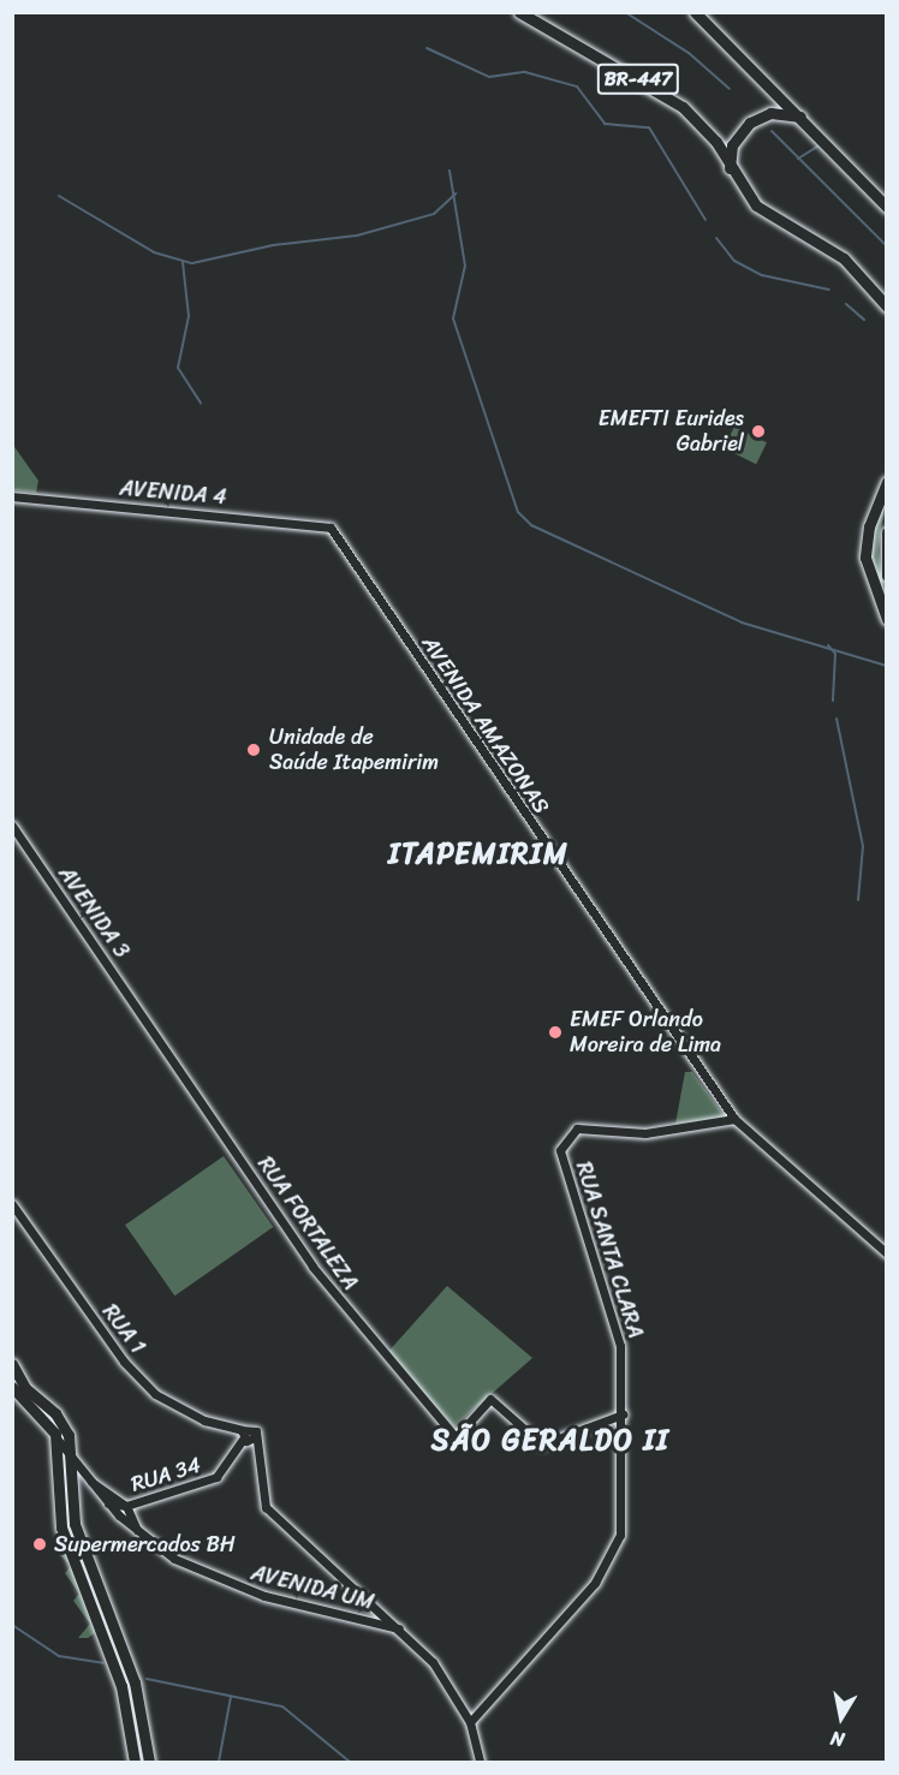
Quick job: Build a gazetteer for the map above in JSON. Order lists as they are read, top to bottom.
{
  "streets": {
    "main road": ["BR-447"],
    "street": [
      "AVENIDA 4",
      "AVENIDA AMAZONAS",
      "AVENIDA 3",
      "RUA FORTALEZA",
      "RUA SANTA CLARA",
      "RUA 1",
      "RUA 34",
      "AVENIDA UM"
    ]
  },
  "crossings": [
    ["AVENIDA 4", "AVENIDA AMAZONAS"],
    ["AVENIDA AMAZONAS", "RUA SANTA CLARA"],
    ["AVENIDA 3", "RUA FORTALEZA"],
    ["RUA FORTALEZA", "RUA SANTA CLARA"],
    ["RUA 1", "RUA 34"],
    ["RUA 34", "AVENIDA UM"]
  ],
  "districts": ["ITAPEMIRIM", "SÃO GERALDO II"],
  "places": [
    "EMEFTI Eurides Gabriel",
    "Unidade de Saúde Itapemirim",
    "EMEF Orlando Moreira de Lima",
    "Supermercados BH"
  ],
  "north": "bottom"
}
